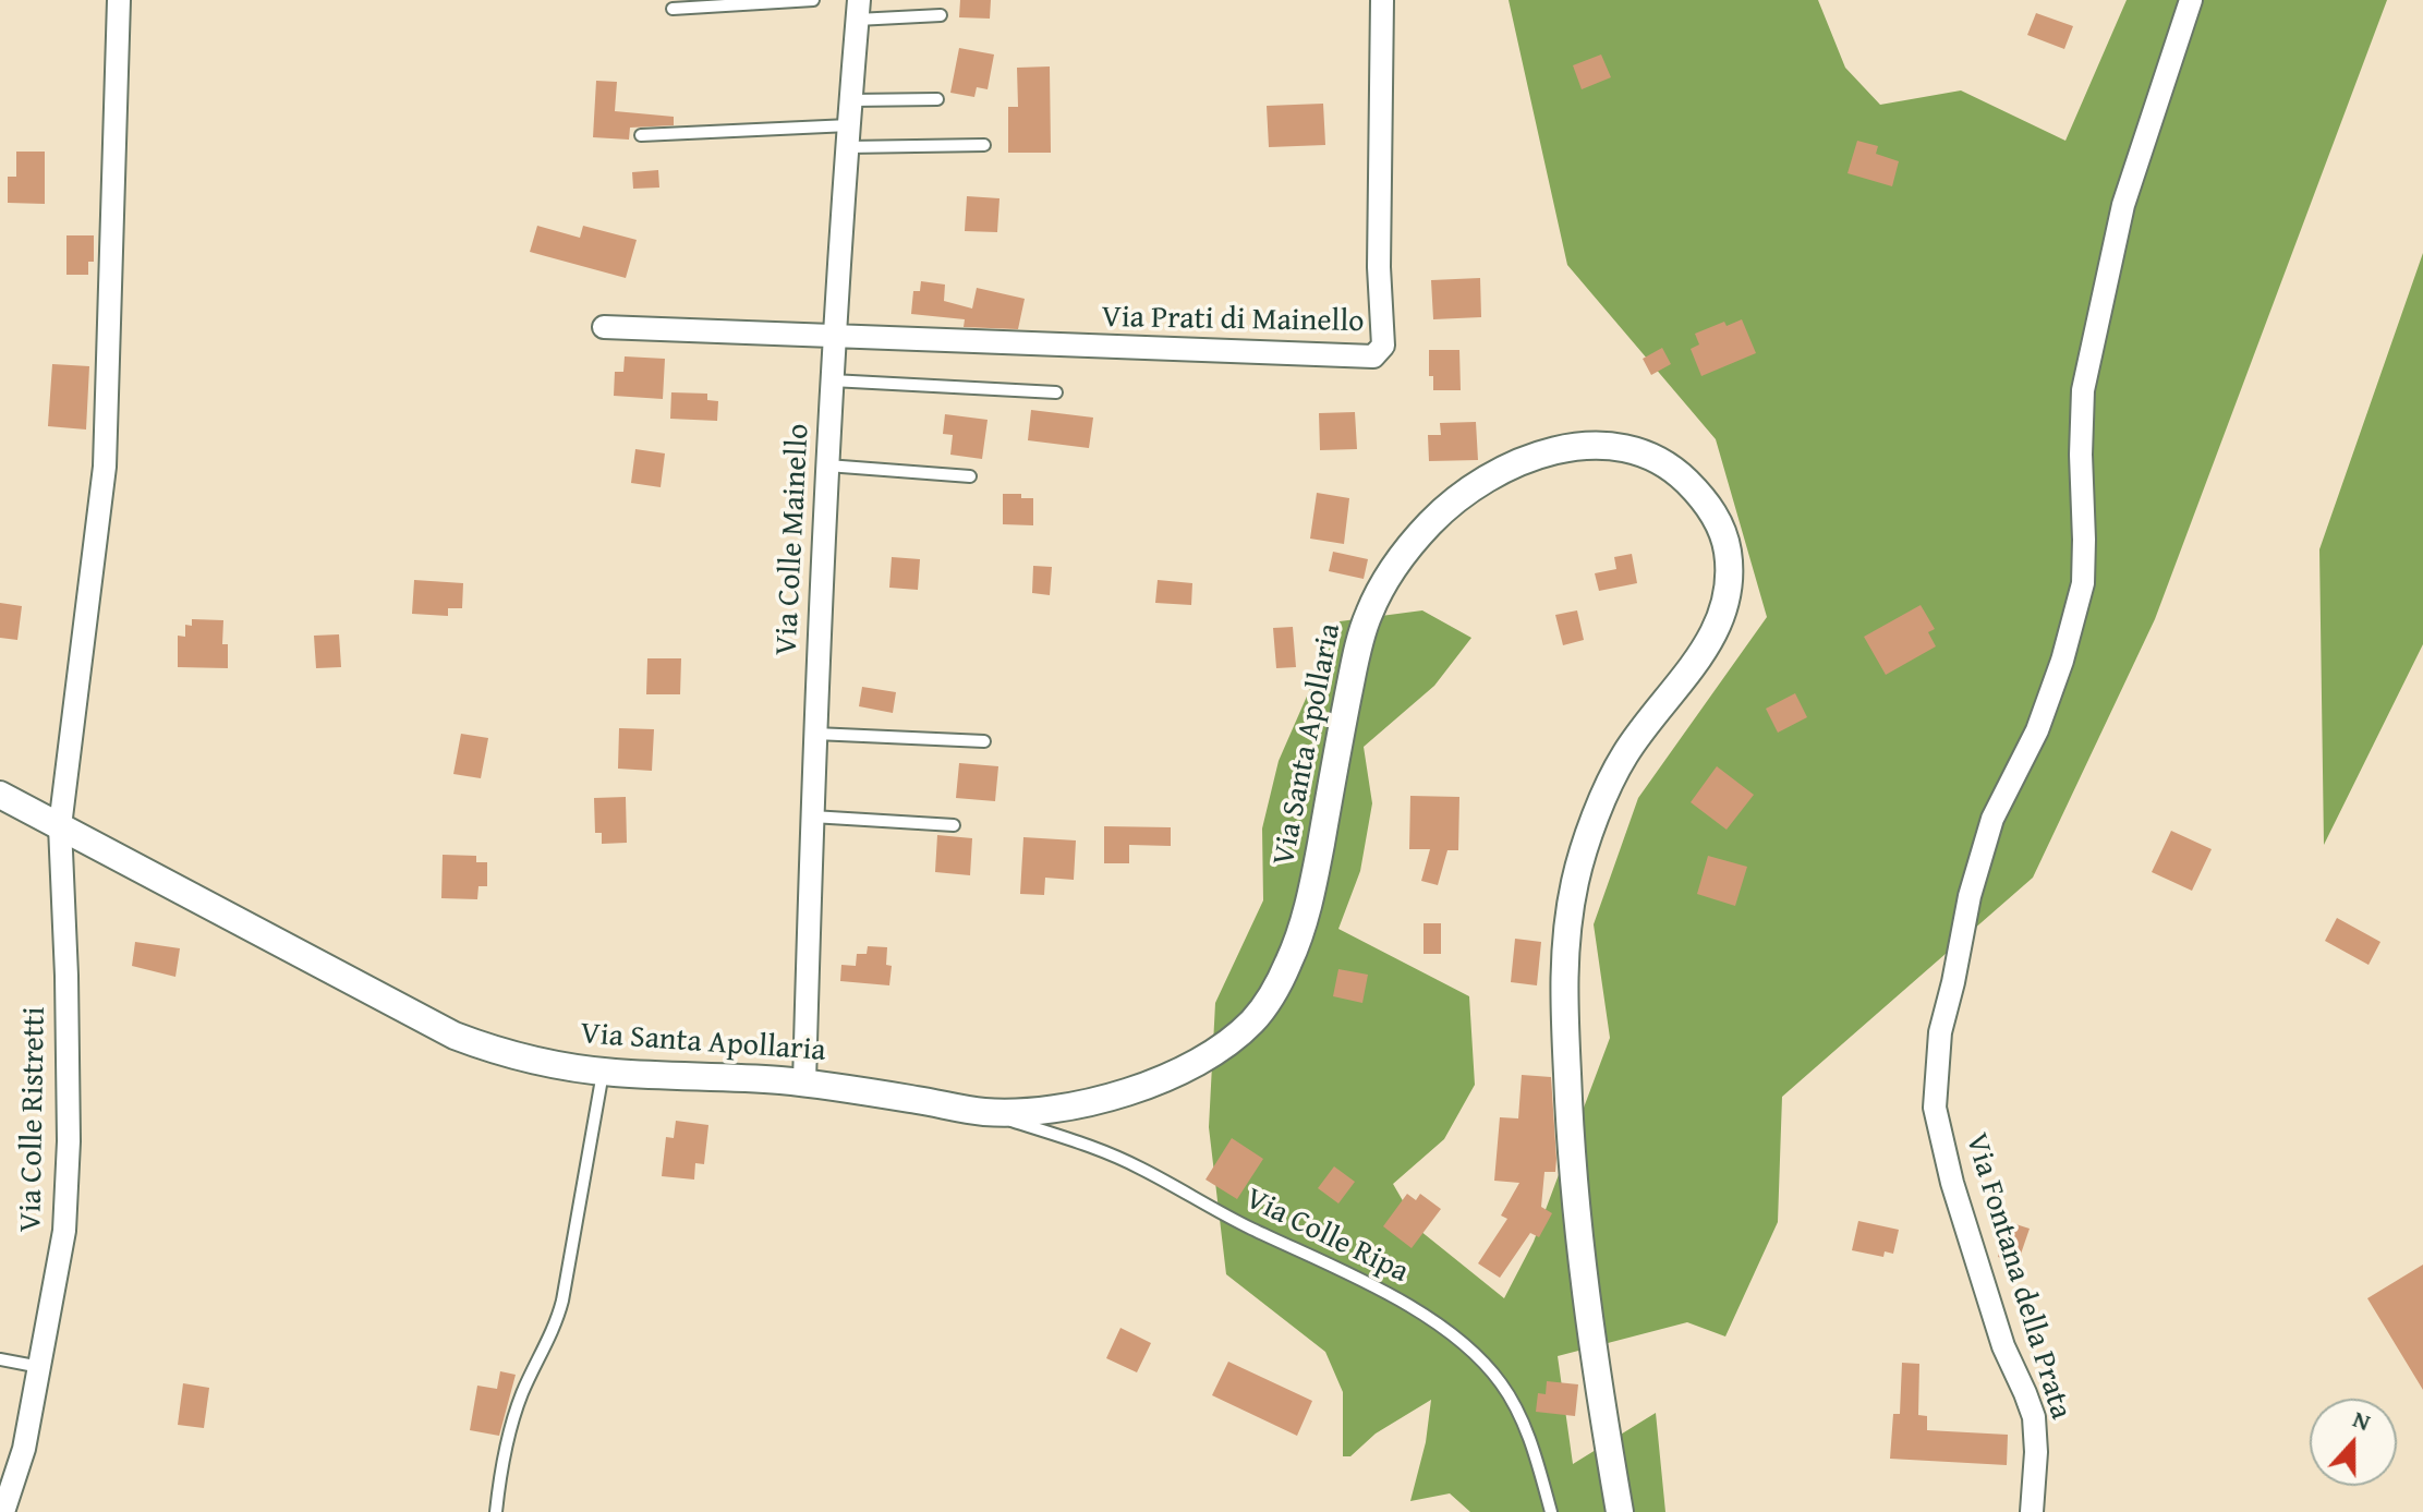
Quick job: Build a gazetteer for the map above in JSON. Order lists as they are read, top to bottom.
{
  "streets": {
    "street": [
      "Via Prati di Mainello",
      "Via Colle Mainello",
      "Via Santa Apollaria",
      "Via Colle Ristretti",
      "Via Fontana della Prata"
    ],
    "lane": ["Via Colle Ripa"]
  },
  "crossings": [
    ["Via Prati di Mainello", "Via Colle Mainello"],
    ["Via Colle Mainello", "Via Santa Apollaria"],
    ["Via Santa Apollaria", "Via Colle Ristretti"],
    ["Via Santa Apollaria", "Via Colle Ripa"]
  ],
  "north": "top"
}
